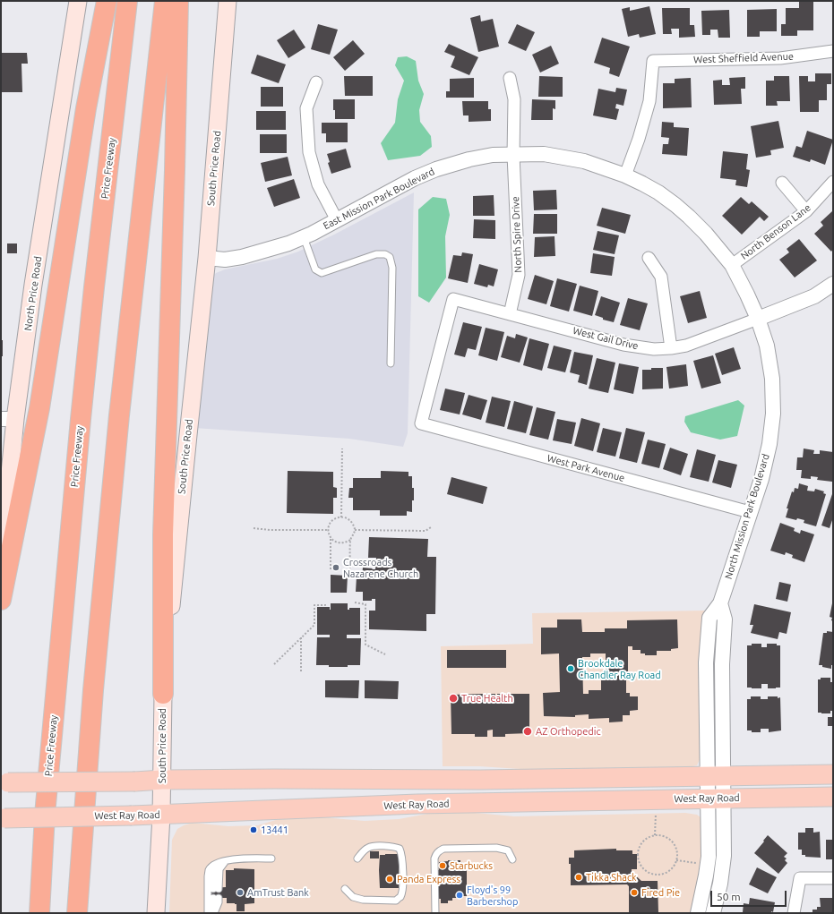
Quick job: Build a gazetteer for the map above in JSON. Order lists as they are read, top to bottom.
{
  "streets": {
    "highway": ["Price Freeway"],
    "main road": ["South Price Road", "North Price Road", "West Ray Road"],
    "street": [
      "West Sheffield Avenue",
      "East Mission Park Boulevard",
      "North Benson Lane",
      "North Spire Drive",
      "West Gail Drive",
      "West Park Avenue",
      "North Mission Park Boulevard"
    ]
  },
  "crossings": [
    ["West Sheffield Avenue", "East Mission Park Boulevard"],
    ["South Price Road", "East Mission Park Boulevard"],
    ["South Price Road", "West Ray Road"],
    ["East Mission Park Boulevard", "North Benson Lane"],
    ["East Mission Park Boulevard", "North Spire Drive"],
    ["East Mission Park Boulevard", "North Mission Park Boulevard"],
    ["North Benson Lane", "North Mission Park Boulevard"],
    ["North Spire Drive", "West Gail Drive"],
    ["West Gail Drive", "West Park Avenue"],
    ["West Gail Drive", "North Mission Park Boulevard"],
    ["West Park Avenue", "North Mission Park Boulevard"],
    ["North Mission Park Boulevard", "West Ray Road"]
  ],
  "places": [
    "Crossroads Nazarene Church",
    "Brookdale Chandler Ray Road",
    "True Health",
    "AZ Orthopedic",
    "13441",
    "Starbucks",
    "Tikka Shack",
    "Panda Express",
    "AmTrust Bank",
    "Fired Pie",
    "Floyd's 99 Barbershop"
  ],
  "scale_bar": "50 m"
}
